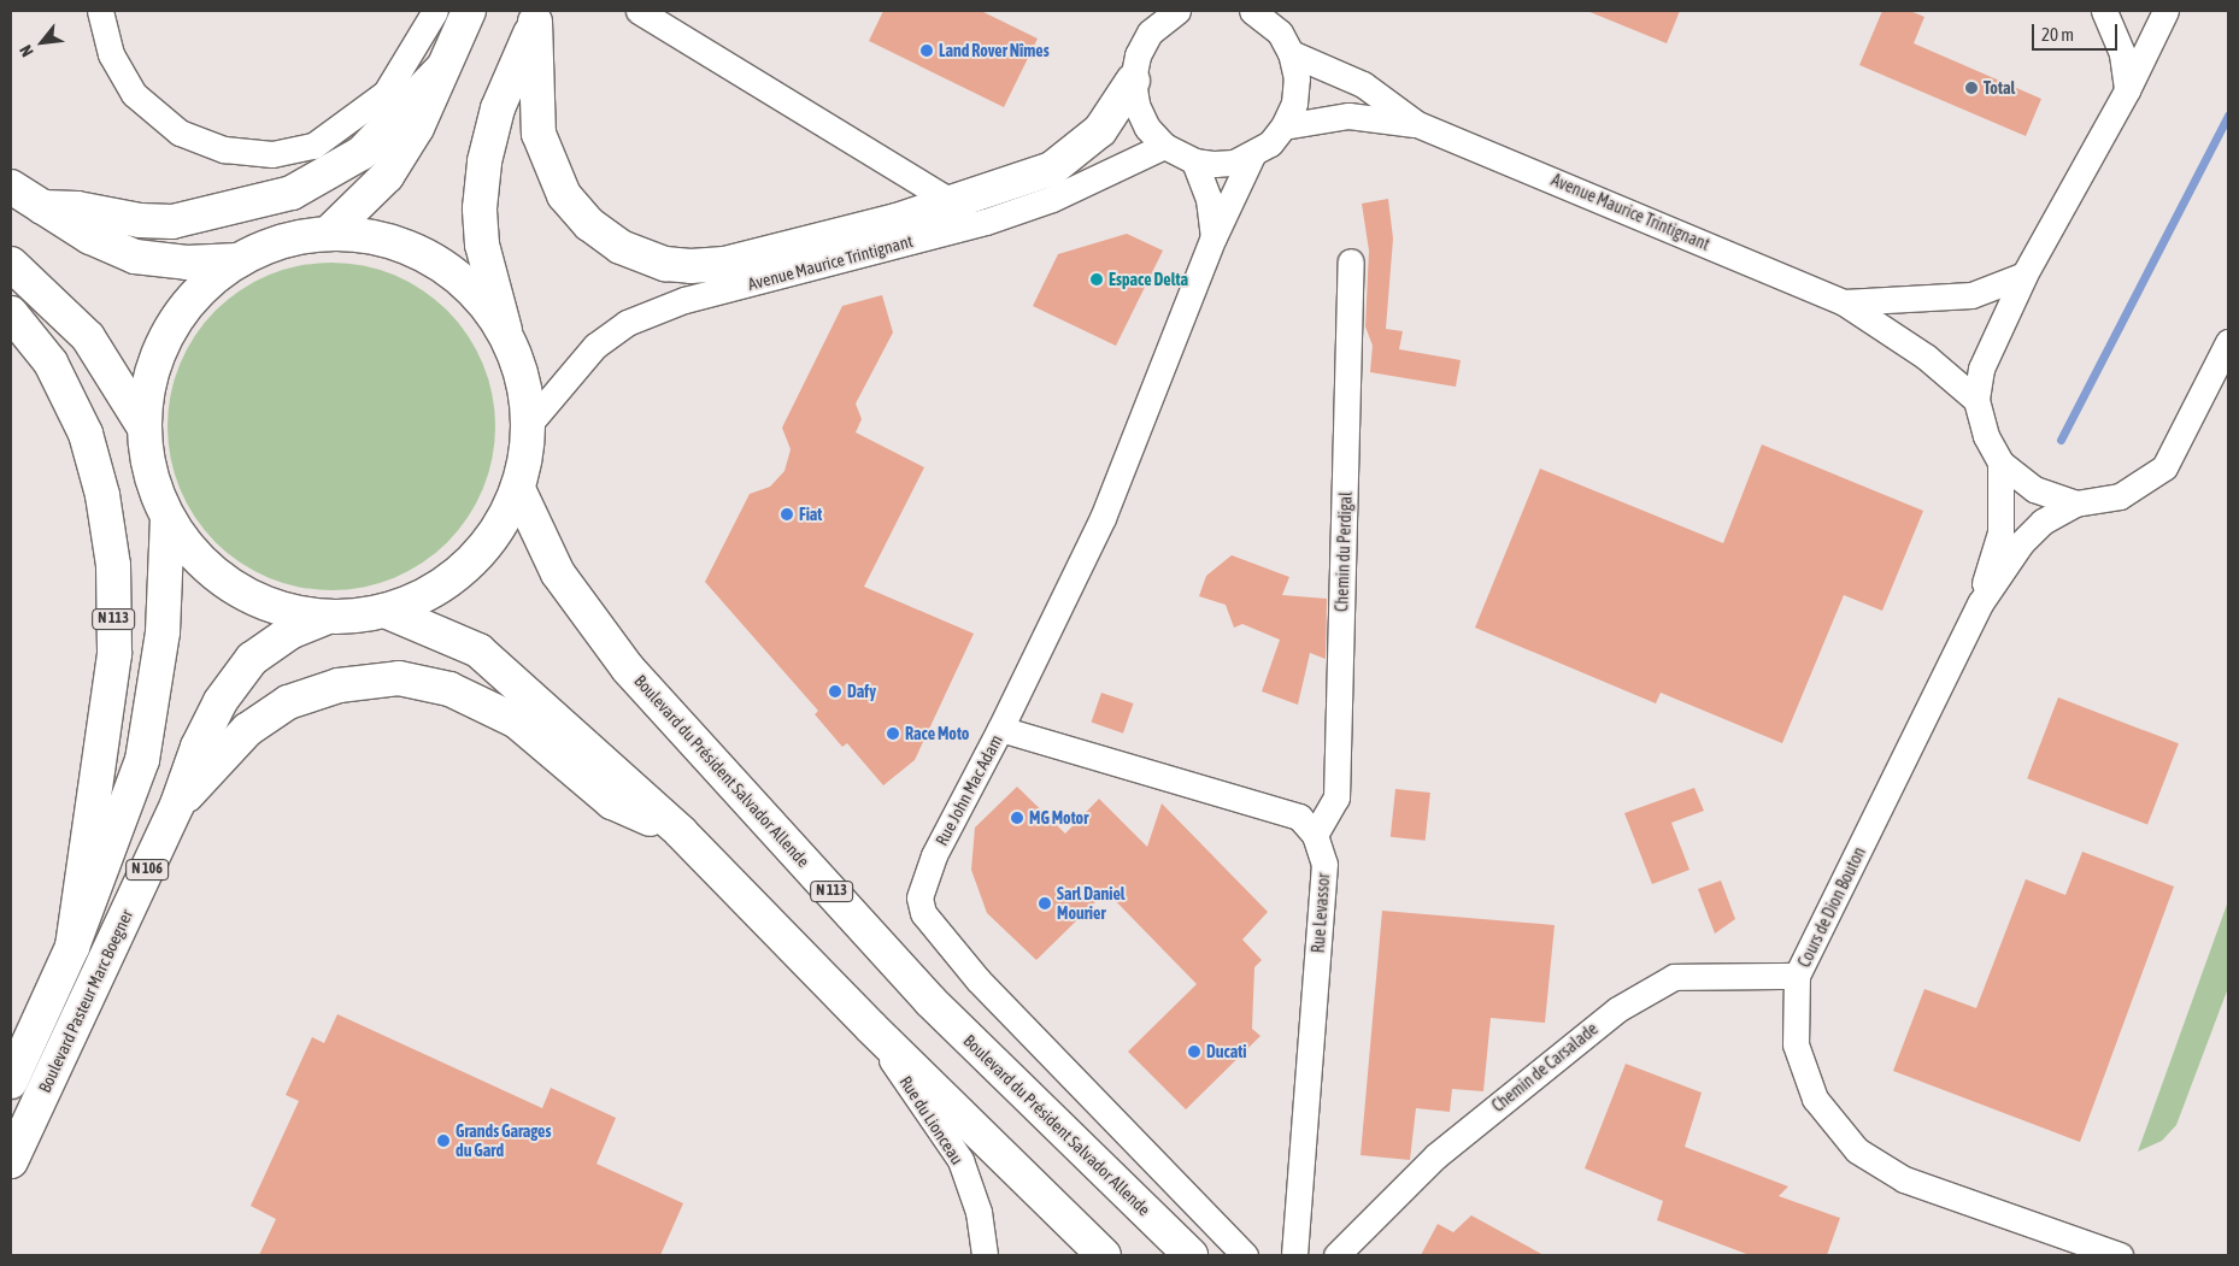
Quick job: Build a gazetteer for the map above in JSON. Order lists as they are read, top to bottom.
{
  "streets": {
    "main road": [
      "N 113",
      "Boulevard du Président Salvador Allende",
      "N 106",
      "Boulevard Pasteur Marc Boegner"
    ],
    "street": [
      "Avenue Maurice Trintignant",
      "Chemin du Perdigal",
      "Rue John Mac Adam",
      "Cours de Dion Bouton",
      "Rue Levassor",
      "Chemin de Carsalade",
      "Rue du Lionceau"
    ]
  },
  "crossings": [
    ["Chemin du Perdigal", "Rue Levassor"],
    ["N 113", "Boulevard Pasteur Marc Boegner"],
    ["Rue John Mac Adam", "Rue Levassor"],
    ["Cours de Dion Bouton", "Chemin de Carsalade"]
  ],
  "places": [
    "Land Rover Nîmes",
    "Total",
    "Espace Delta",
    "Fiat",
    "Dafy",
    "Race Moto",
    "MG Motor",
    "Sarl Daniel Mourier",
    "Ducati",
    "Grands Garages du Gard"
  ],
  "scale_bar": "20 m",
  "north": "bottom left"
}
